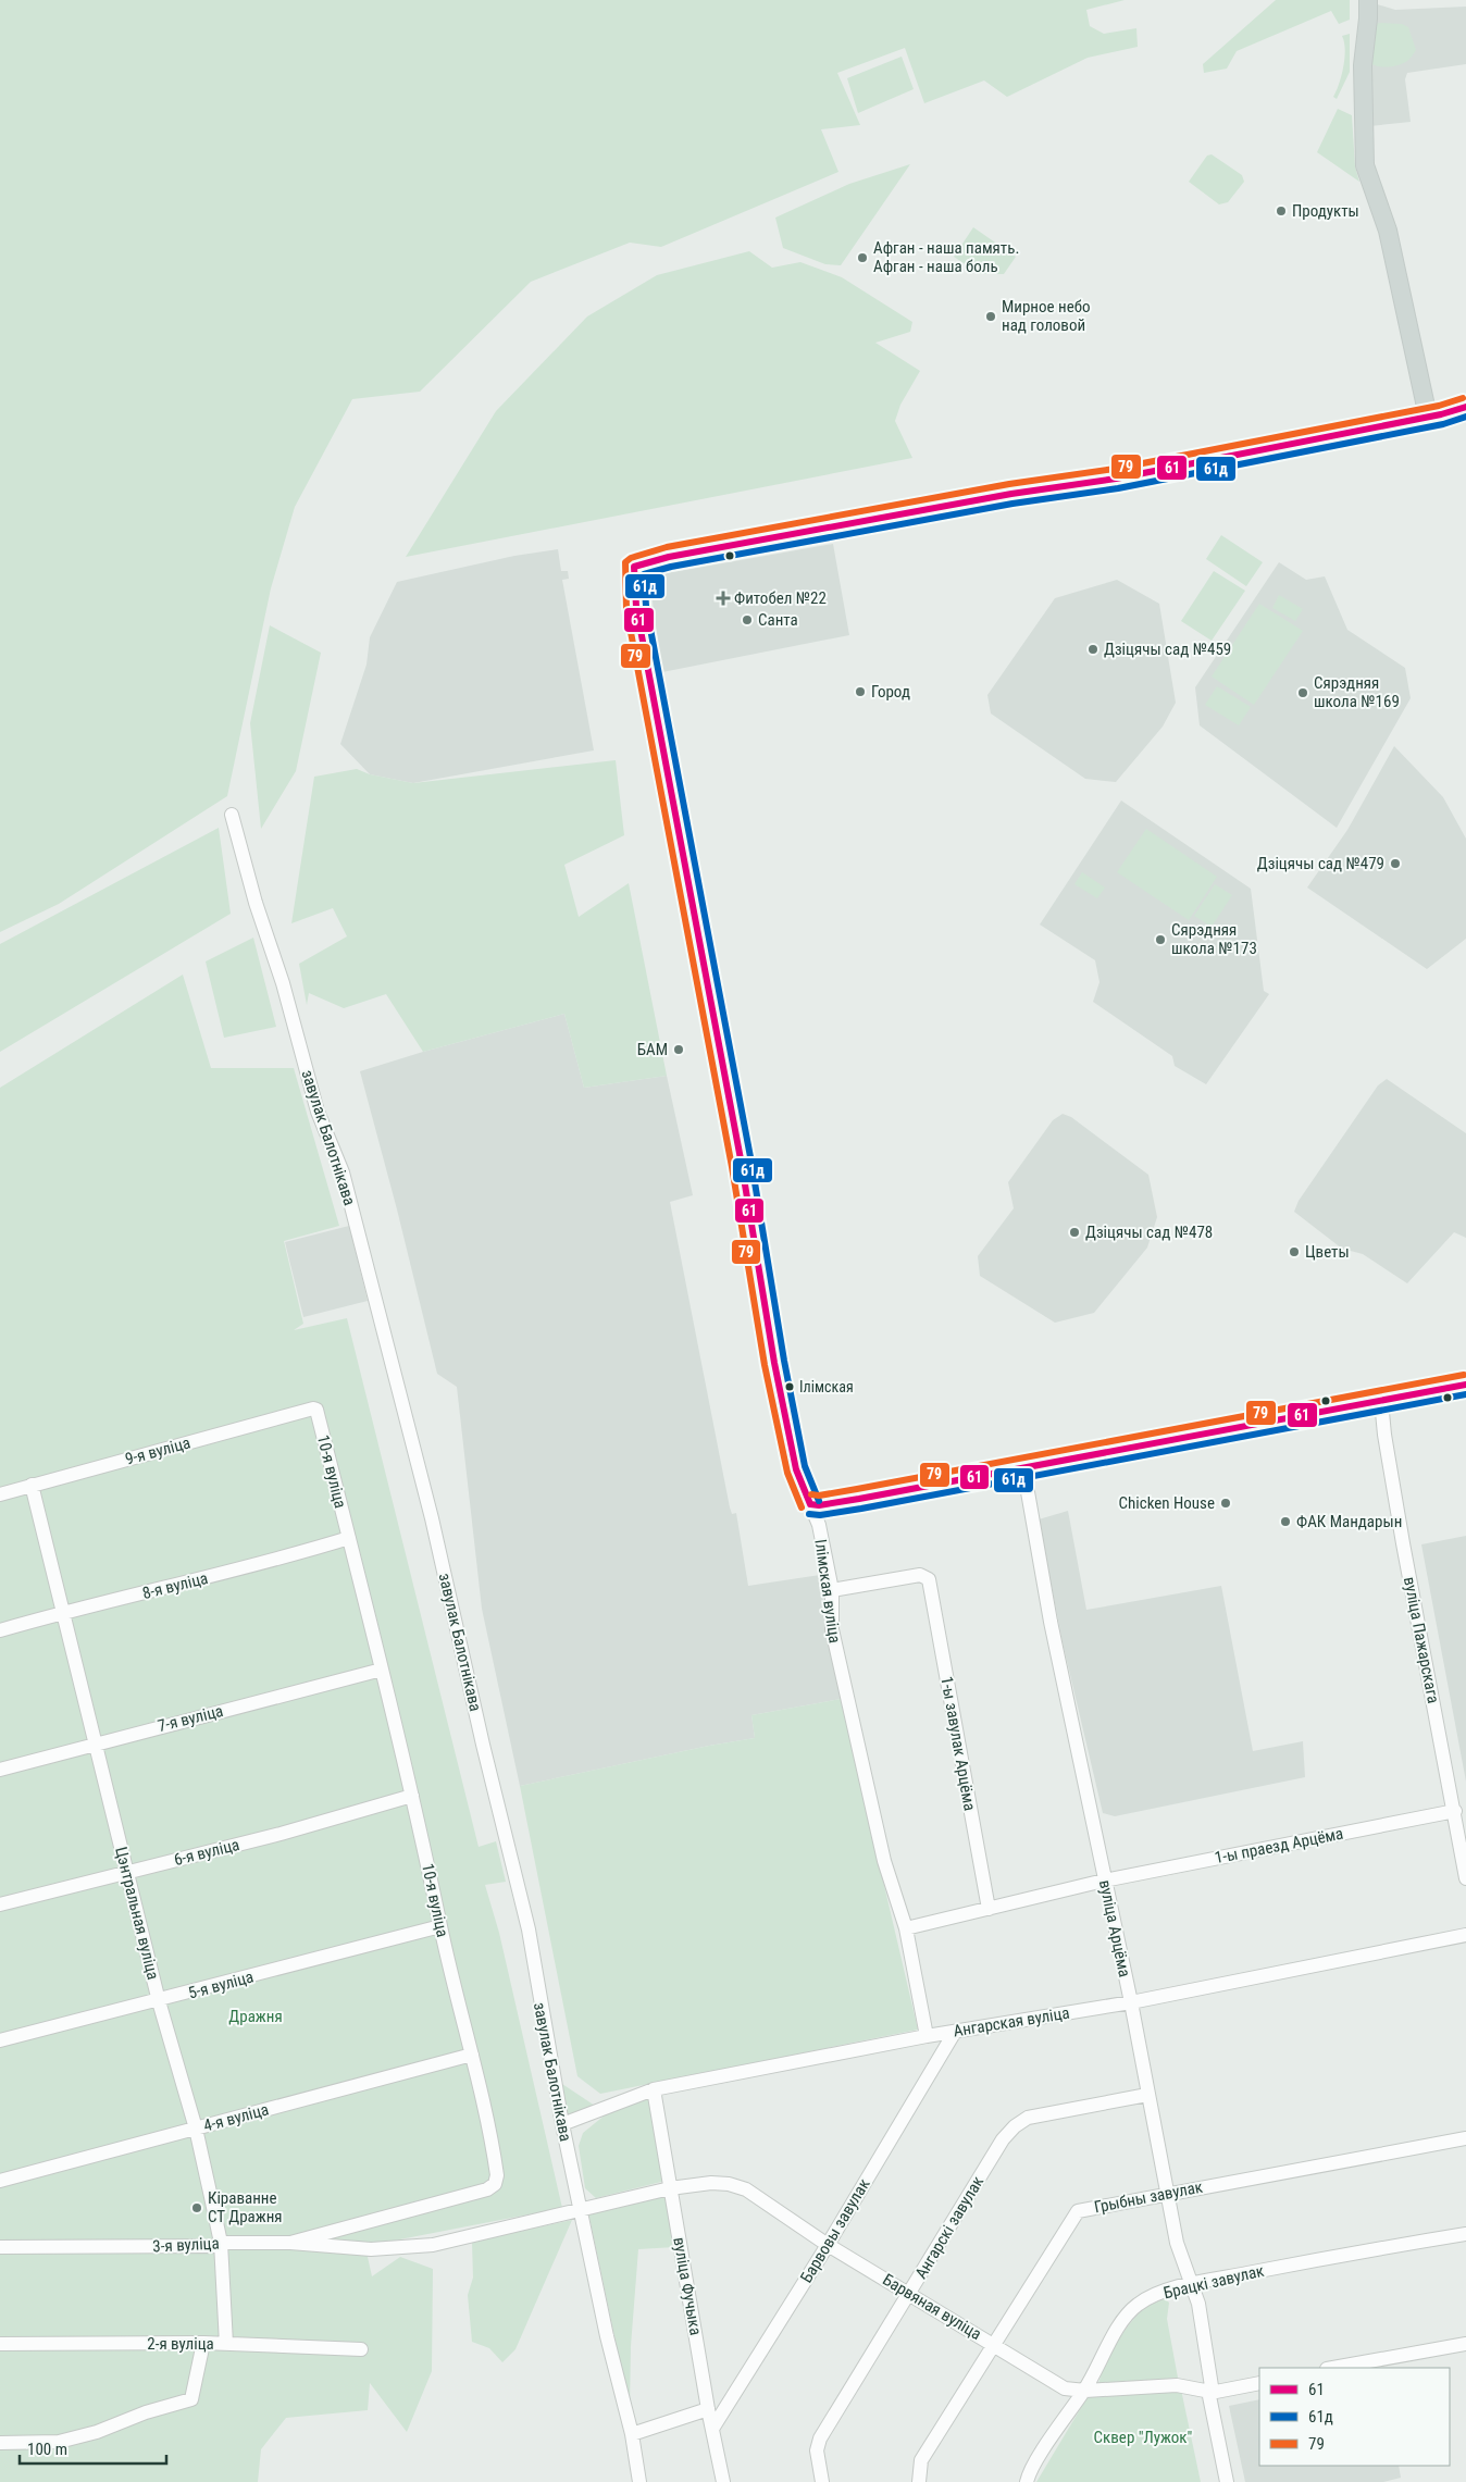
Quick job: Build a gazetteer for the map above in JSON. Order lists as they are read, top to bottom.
{
  "streets": {
    "main road": ["Ілімская вуліца"],
    "street": [
      "завулак Балотнікава",
      "9-я вуліца",
      "10-я вуліца",
      "8-я вуліца",
      "вуліца Пажарскага",
      "7-я вуліца",
      "1-ы завулак Арцёма",
      "1-ы праезд Арцёма",
      "6-я вуліца",
      "Цэнтральная вуліца",
      "вуліца Арцёма",
      "5-я вуліца",
      "Ангарская вуліца",
      "4-я вуліца",
      "Грыбны завулак",
      "Ангарскі завулак",
      "Барвовы завулак",
      "3-я вуліца",
      "Брацкі завулак",
      "вуліца Фучыка",
      "Барвяная вуліца",
      "2-я вуліца"
    ]
  },
  "crossings": [
    ["завулак Балотнікава", "Ангарская вуліца"],
    ["завулак Балотнікава", "3-я вуліца"],
    ["завулак Балотнікава", "Барвяная вуліца"],
    ["9-я вуліца", "10-я вуліца"],
    ["9-я вуліца", "Цэнтральная вуліца"],
    ["10-я вуліца", "8-я вуліца"],
    ["10-я вуліца", "7-я вуліца"],
    ["10-я вуліца", "6-я вуліца"],
    ["10-я вуліца", "5-я вуліца"],
    ["10-я вуліца", "4-я вуліца"],
    ["10-я вуліца", "3-я вуліца"],
    ["8-я вуліца", "Цэнтральная вуліца"],
    ["Ілімская вуліца", "1-ы завулак Арцёма"],
    ["Ілімская вуліца", "Ангарская вуліца"],
    ["вуліца Пажарскага", "1-ы праезд Арцёма"],
    ["7-я вуліца", "Цэнтральная вуліца"],
    ["1-ы праезд Арцёма", "вуліца Арцёма"],
    ["6-я вуліца", "Цэнтральная вуліца"],
    ["Цэнтральная вуліца", "5-я вуліца"],
    ["Цэнтральная вуліца", "4-я вуліца"],
    ["Цэнтральная вуліца", "3-я вуліца"],
    ["Цэнтральная вуліца", "2-я вуліца"],
    ["вуліца Арцёма", "Ангарская вуліца"],
    ["вуліца Арцёма", "Грыбны завулак"],
    ["вуліца Арцёма", "Ангарскі завулак"],
    ["вуліца Арцёма", "Брацкі завулак"],
    ["вуліца Арцёма", "Барвяная вуліца"],
    ["Ангарская вуліца", "Барвовы завулак"],
    ["Ангарская вуліца", "вуліца Фучыка"],
    ["Грыбны завулак", "Барвяная вуліца"],
    ["Ангарскі завулак", "Барвяная вуліца"],
    ["Барвовы завулак", "вуліца Фучыка"],
    ["Барвовы завулак", "Барвяная вуліца"],
    ["3-я вуліца", "Барвяная вуліца"],
    ["Брацкі завулак", "Барвяная вуліца"],
    ["вуліца Фучыка", "Барвяная вуліца"]
  ],
  "parks": ["Дражня", "Сквер \"Лужок\""],
  "places": {
    "other": [
      "Продукты",
      "Афган - наша память. Афган - наша боль",
      "Мирное небо над головой",
      "Санта",
      "Дзіцячы сад №459",
      "Город",
      "Сярэдняя школа №169",
      "Дзіцячы сад №479",
      "Сярэдняя школа №173",
      "БАМ",
      "Дзіцячы сад №478",
      "Цветы",
      "Ілімская",
      "Chicken House",
      "ФАК Мандарын",
      "Кіраванне СТ Дражня"
    ],
    "health": ["Фитобел №22"]
  },
  "lines": ["transit line 79", "transit line 61", "transit line 61д"],
  "legend": ["61", "61д", "79"],
  "scale_bar": "100 m"
}
